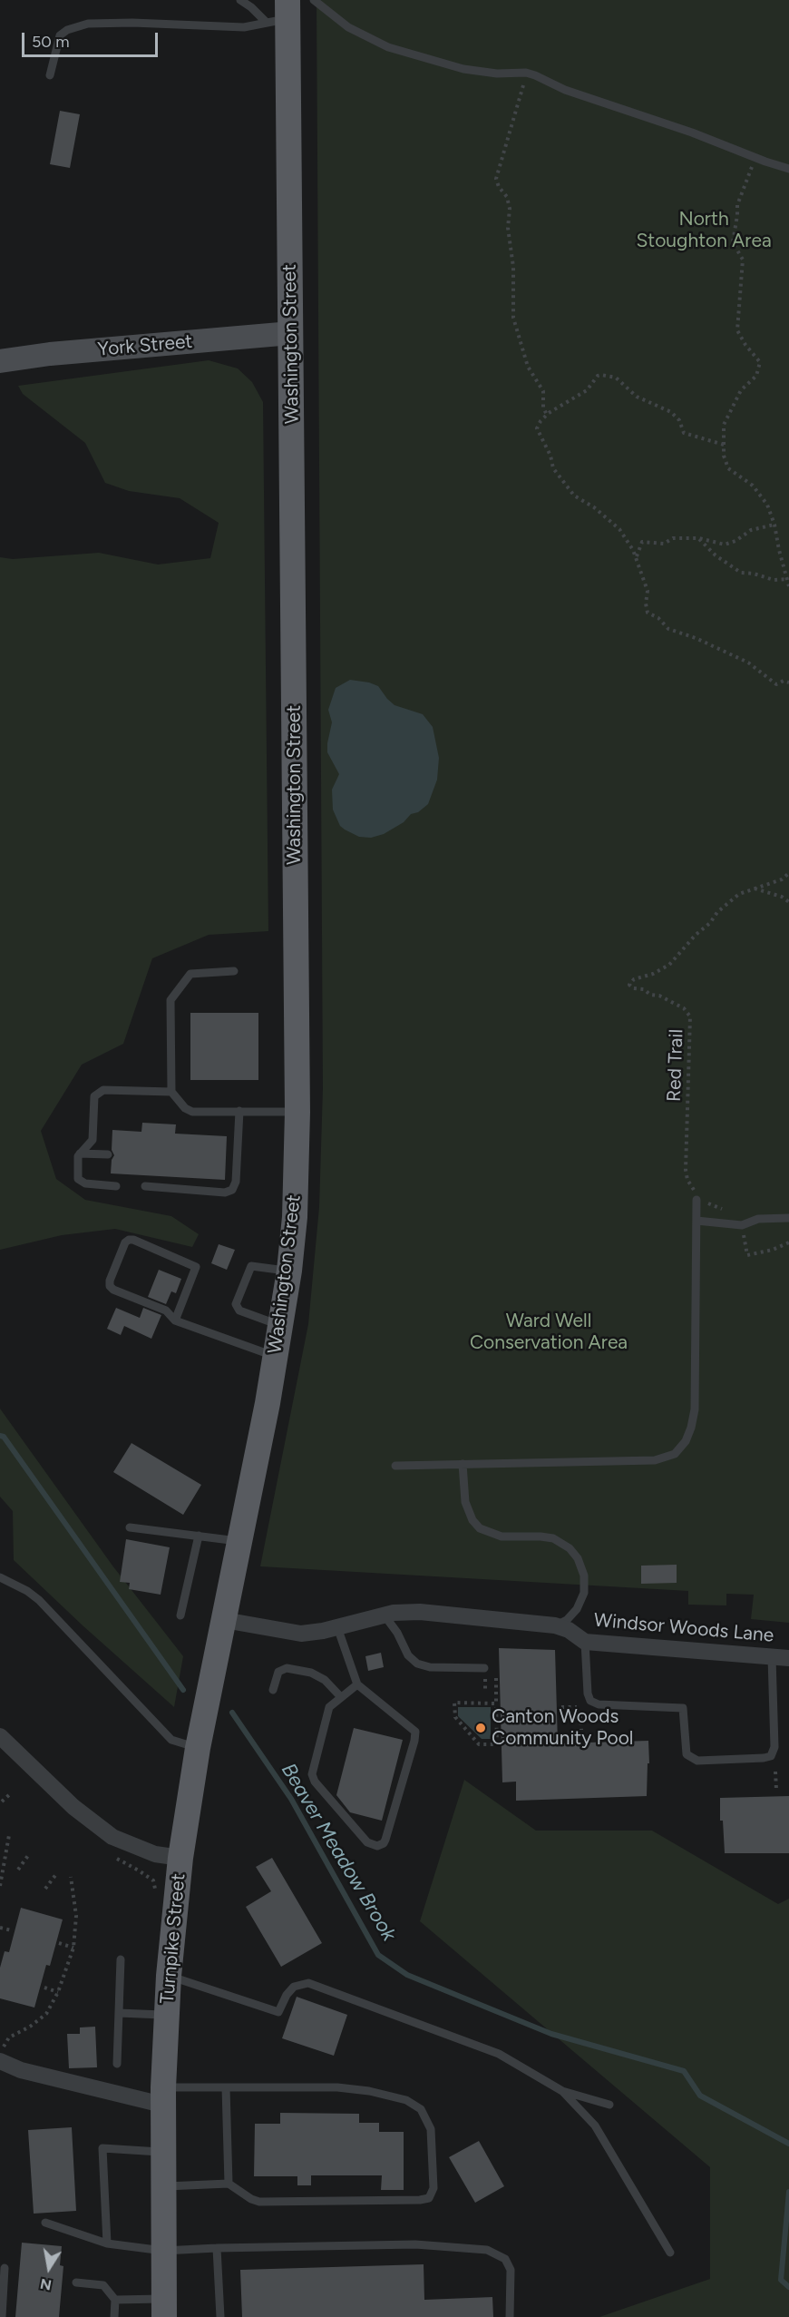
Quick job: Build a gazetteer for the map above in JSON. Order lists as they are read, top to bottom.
{
  "streets": {
    "main road": ["Washington Street", "Turnpike Street"],
    "street": ["York Street", "Windsor Woods Lane"],
    "path": ["Red Trail"]
  },
  "crossings": [
    ["Washington Street", "York Street"],
    ["Washington Street", "Turnpike Street"],
    ["Windsor Woods Lane", "Turnpike Street"]
  ],
  "water": ["Beaver Meadow Brook"],
  "parks": ["North Stoughton Area", "Ward Well Conservation Area"],
  "places": ["Canton Woods Community Pool"],
  "scale_bar": "50 m",
  "north": "bottom"
}
